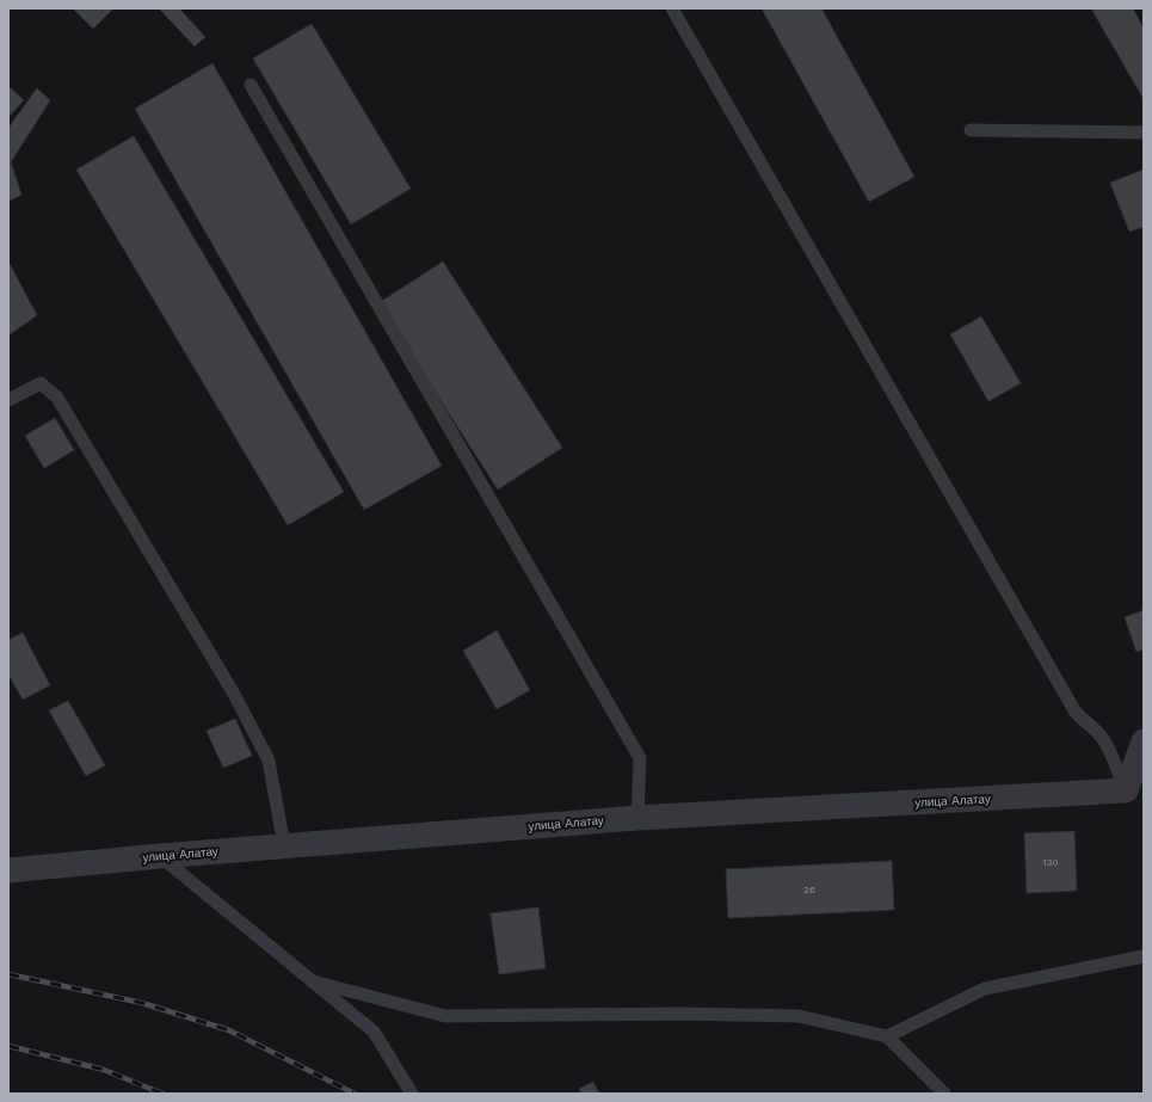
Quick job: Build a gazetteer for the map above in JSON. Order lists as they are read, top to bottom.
{
  "streets": {
    "street": ["улица Алатау"]
  },
  "house_numbers": ["130", "26"]
}
